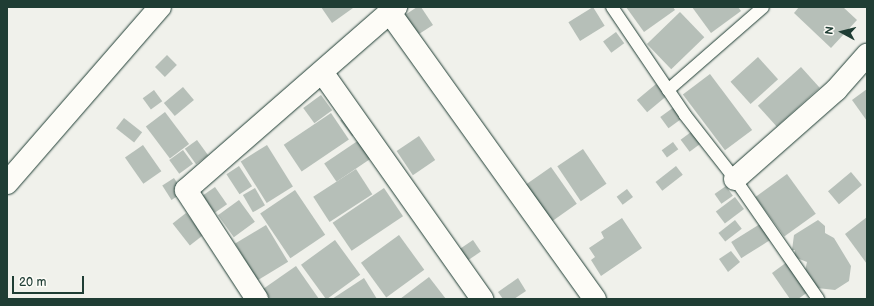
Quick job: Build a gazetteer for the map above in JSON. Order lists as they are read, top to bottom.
{
  "scale_bar": "20 m",
  "north": "left"
}
